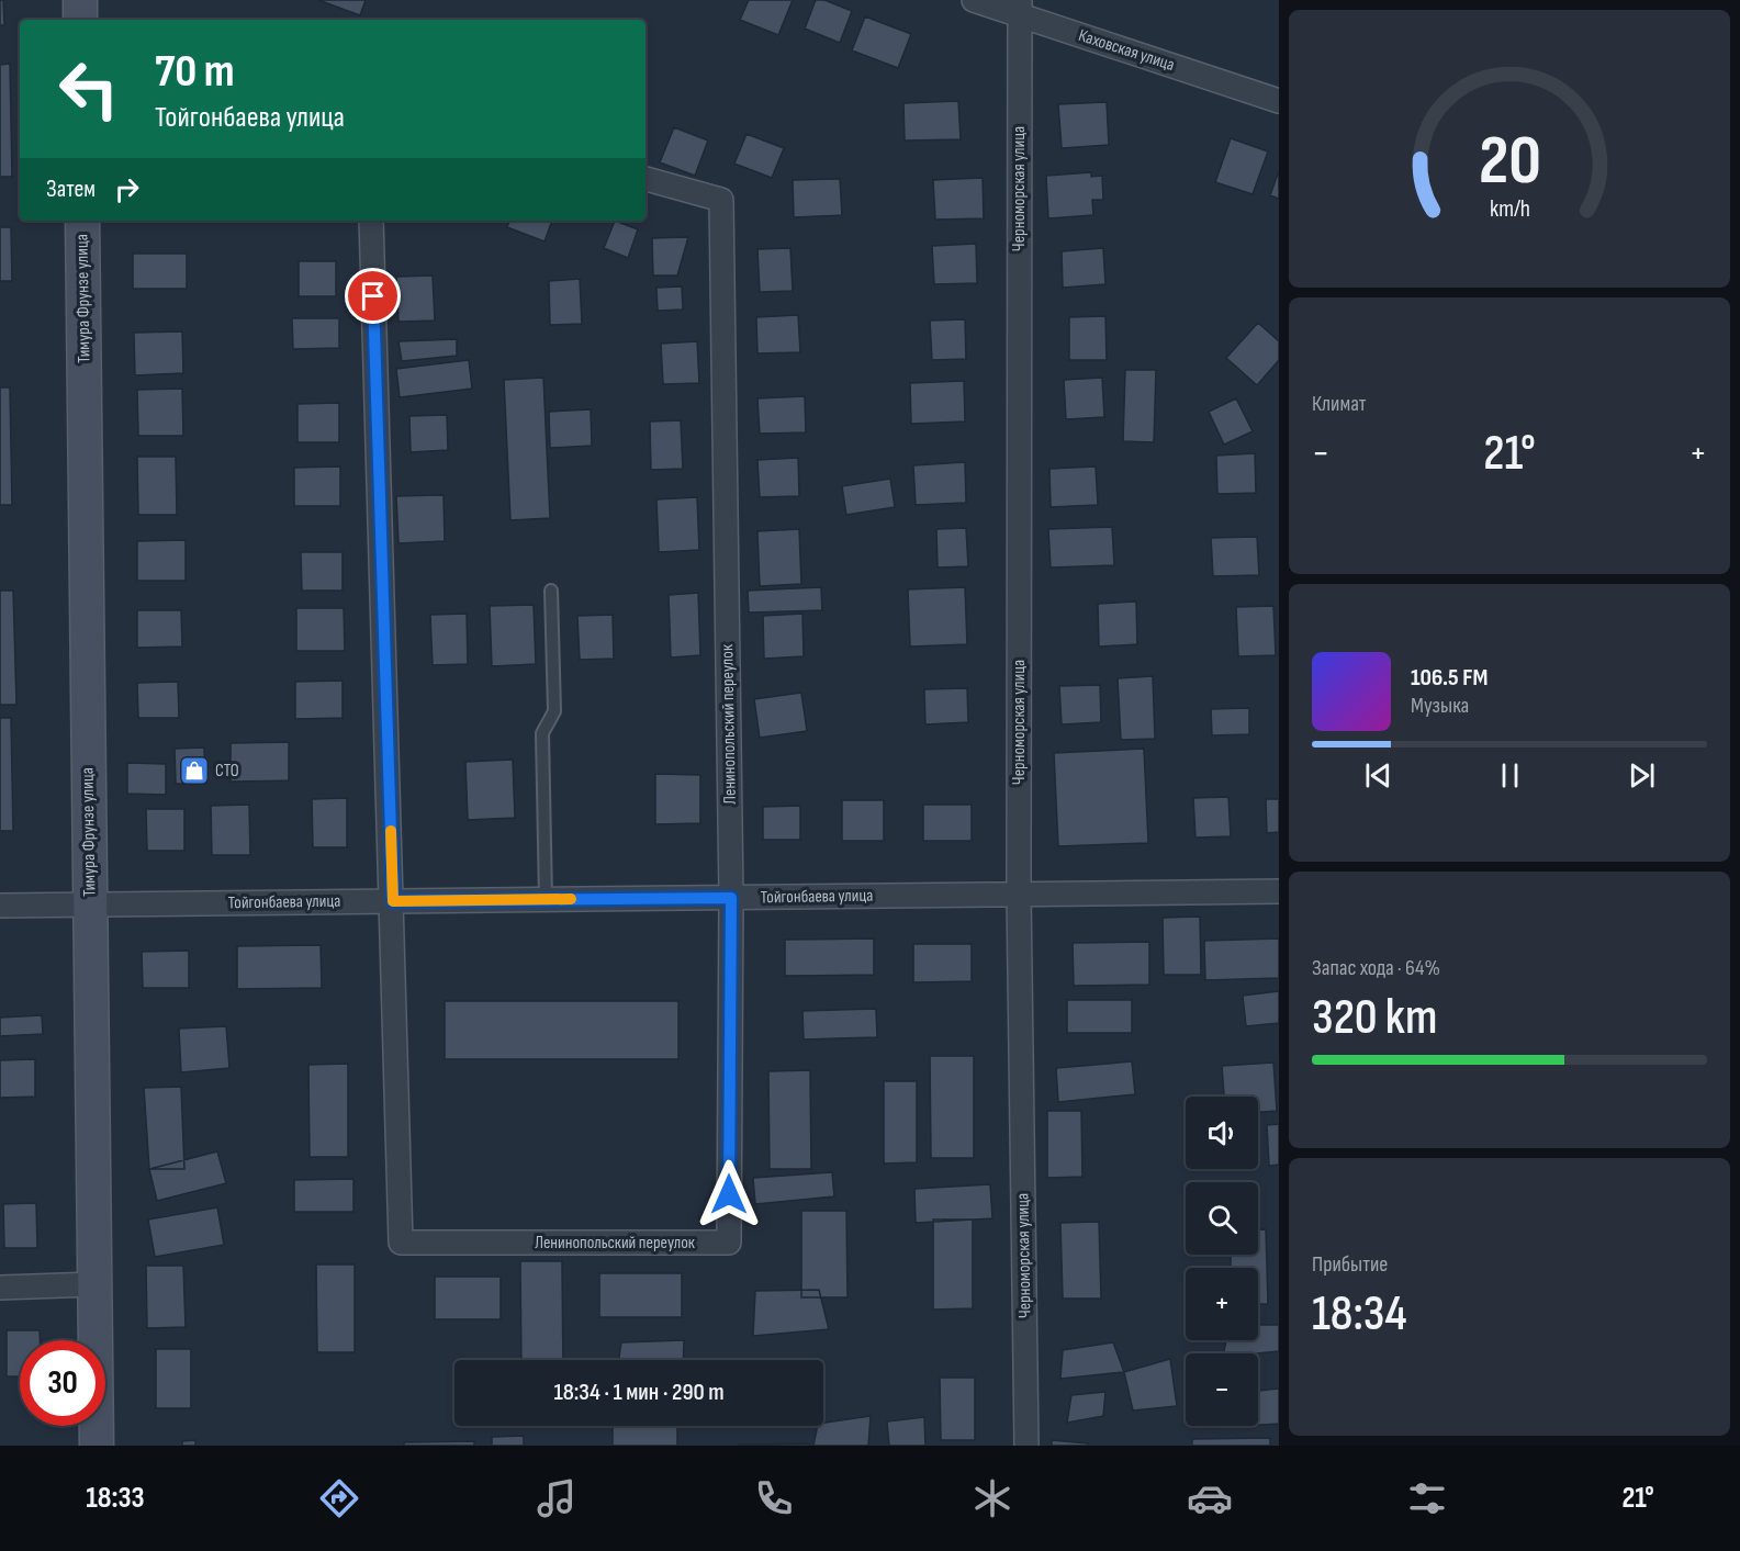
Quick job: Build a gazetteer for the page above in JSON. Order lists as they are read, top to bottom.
{
  "streets": {
    "main road": ["Тимура Фрунзе улица"],
    "street": [
      "Каховская улица",
      "Черноморская улица",
      "Ленинопольский переулок",
      "Тойгонбаева улица"
    ]
  },
  "crossings": [
    ["Каховская улица", "Черноморская улица"],
    ["Черноморская улица", "Тойгонбаева улица"],
    ["Тимура Фрунзе улица", "Тойгонбаева улица"],
    ["Ленинопольский переулок", "Тойгонбаева улица"]
  ],
  "places": {
    "shop": ["СТО"]
  },
  "page": {
    "turn": ["70 m", "Тойгонбаева улица"],
    "then": "Затем",
    "tile": [
      "Климат",
      ["Запас хода · 64%", "320 km"],
      ["Прибытие", "18:34"]
    ],
    "heat": ["−", "21°", "+"],
    "song": ["106.5 FM", "Музыка"],
    "map_buttons": ["+", "−"],
    "limit": "30",
    "trip": "18:34 · 1 мин · 290 m",
    "tabs": ["18:33", "21°"],
    "gauge": ["20", "km/h"]
  }
}
